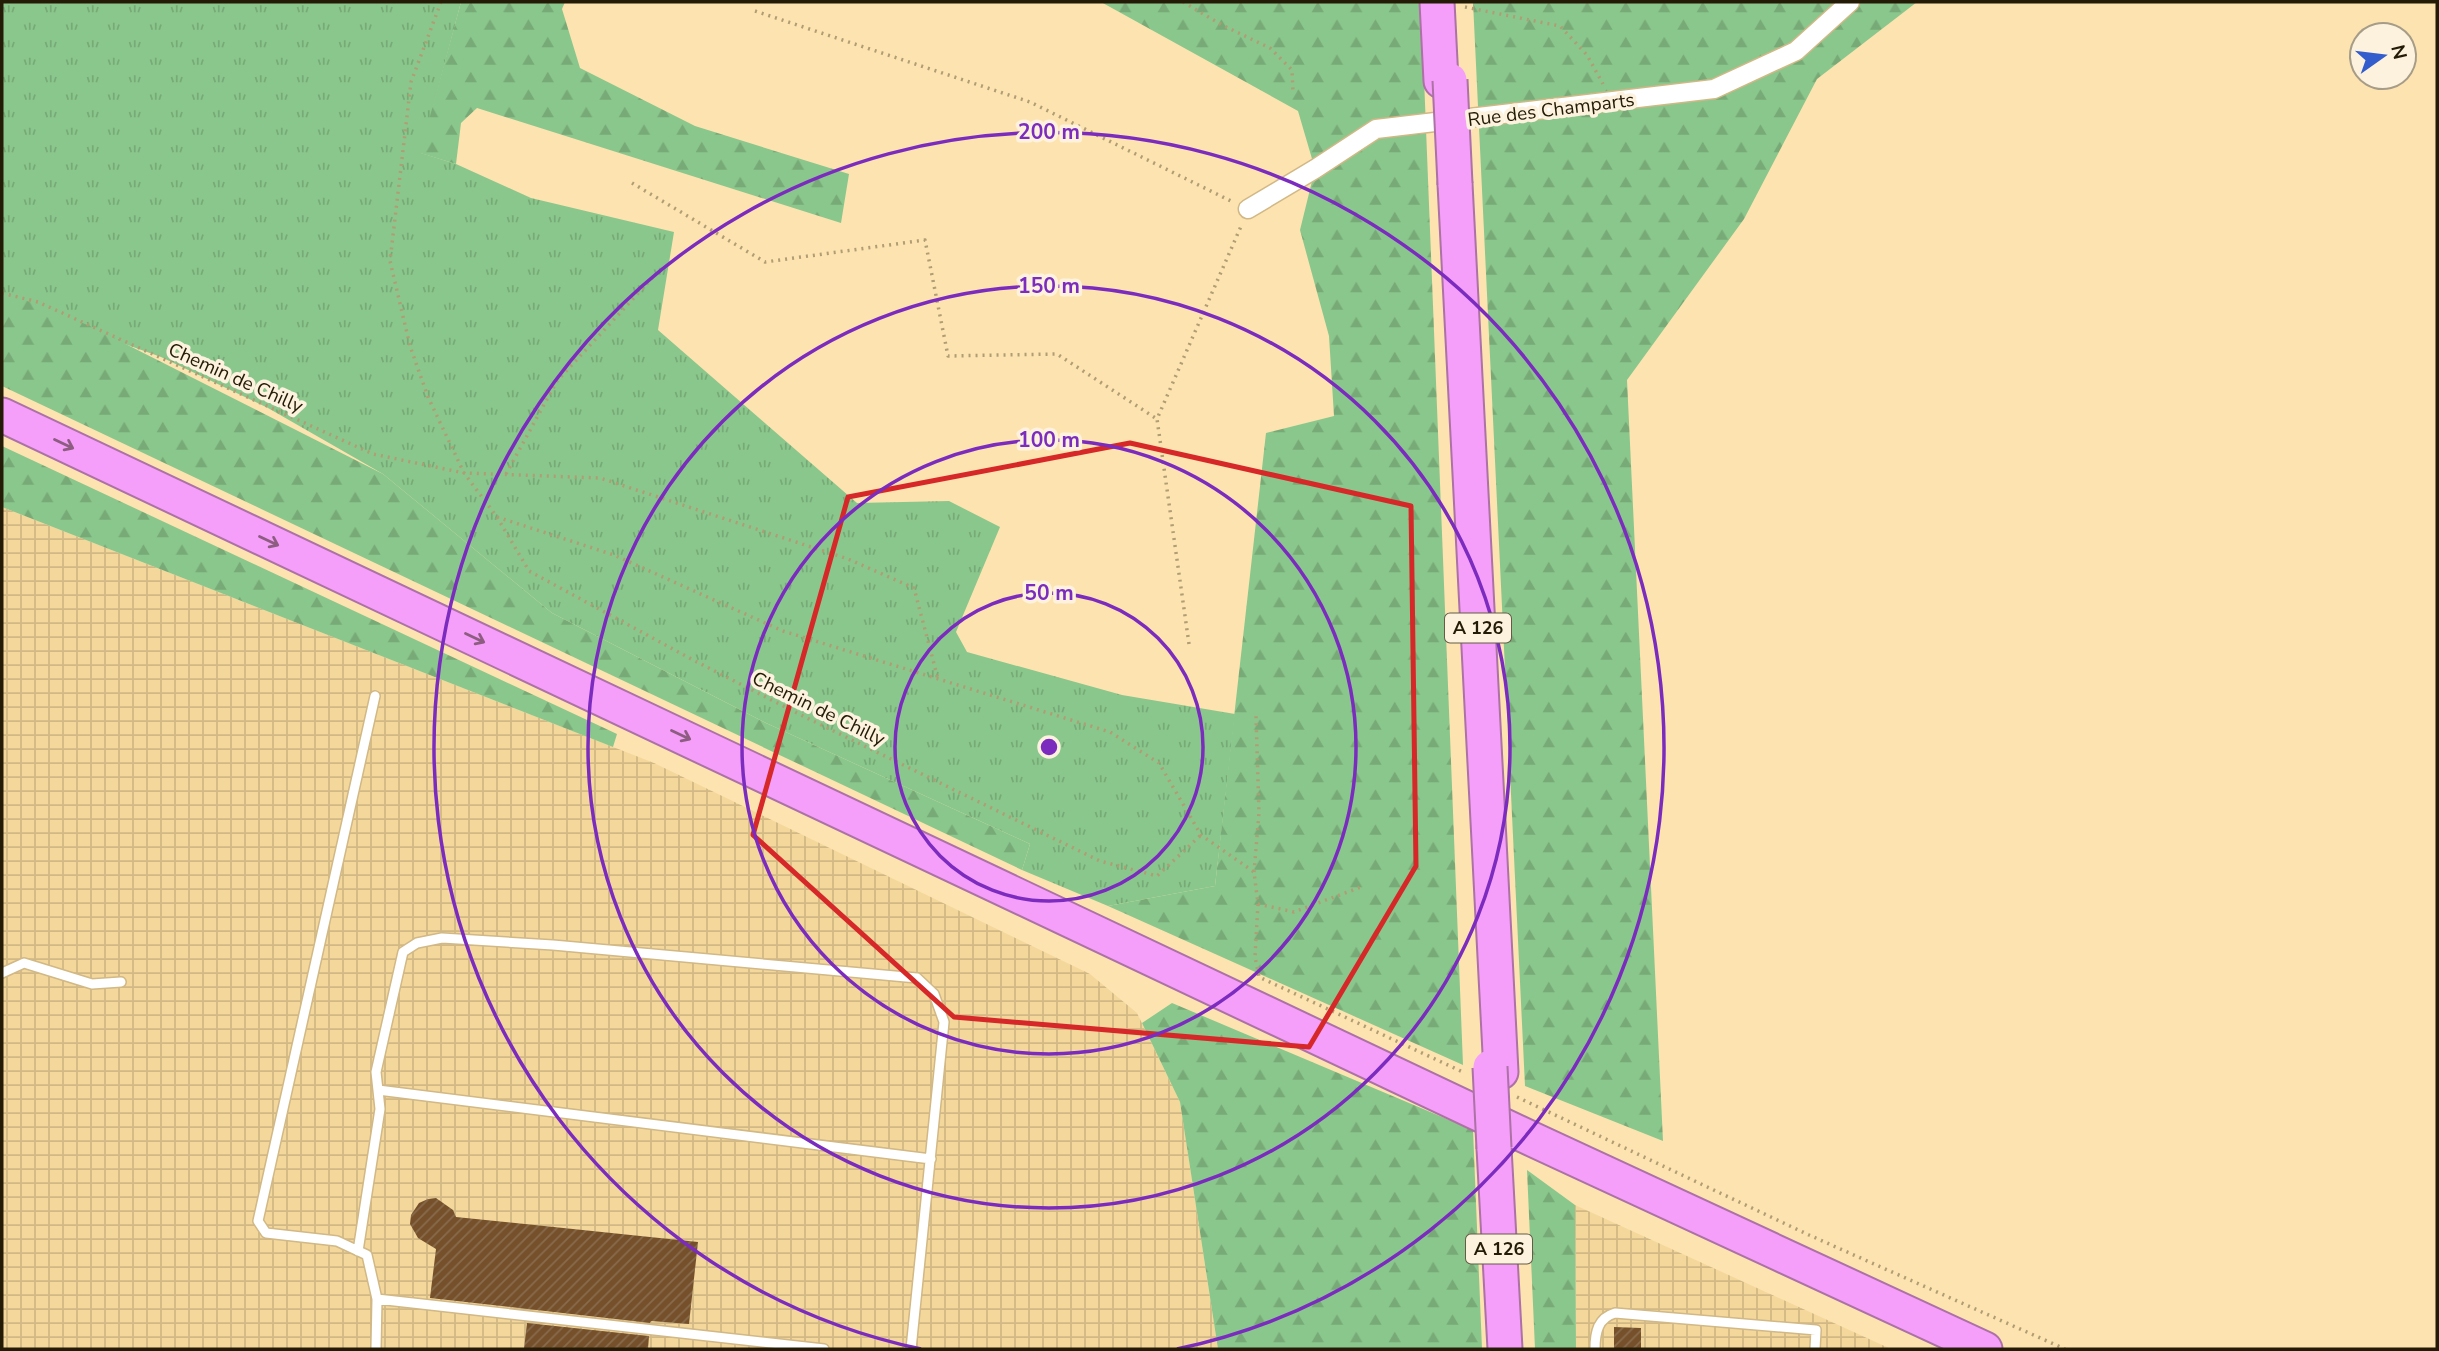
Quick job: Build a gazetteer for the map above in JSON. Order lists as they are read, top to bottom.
{
  "streets": {
    "highway": ["A 126"],
    "street": ["Rue des Champarts"],
    "path": ["Chemin de Chilly"]
  },
  "north": "right",
  "rings": [
    "200 m",
    "150 m",
    "100 m",
    "50 m"
  ]
}
